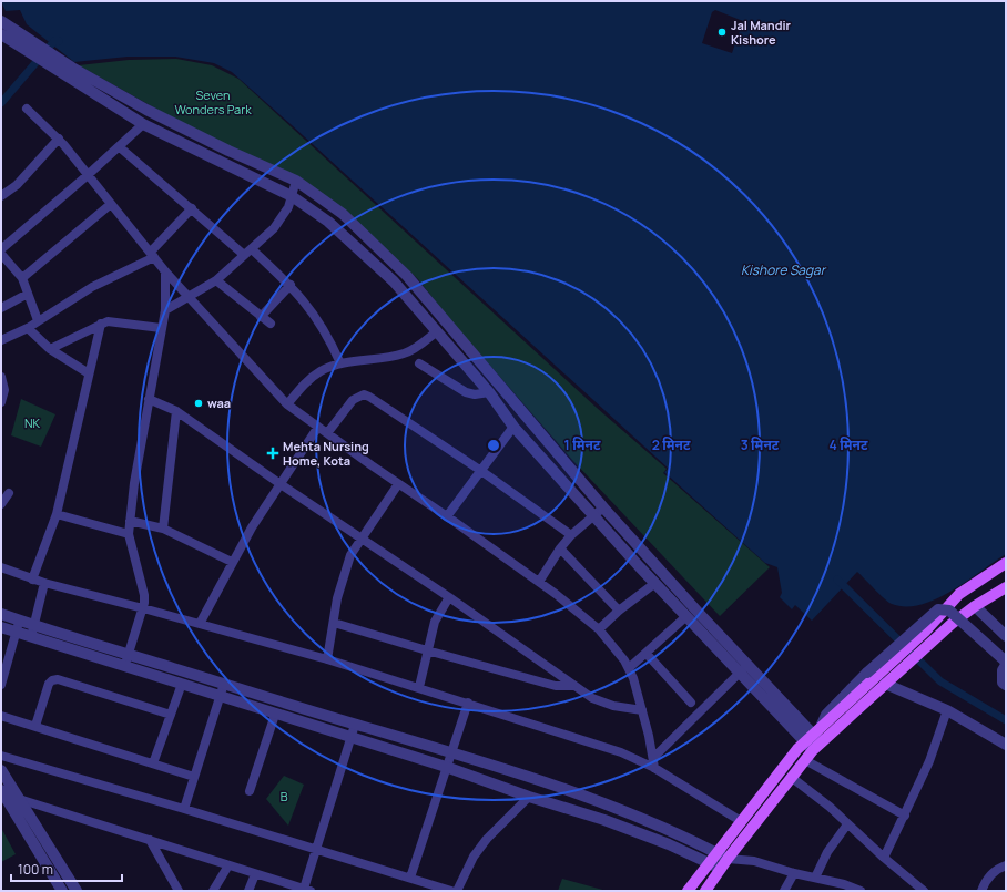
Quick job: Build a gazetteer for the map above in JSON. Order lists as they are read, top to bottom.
{
  "water": ["Kishore Sagar"],
  "parks": ["Seven Wonders Park", "NK", "B"],
  "places": {
    "other": ["Jal Mandir Kishore", "waa"],
    "health": ["Mehta Nursing Home, Kota"]
  },
  "scale_bar": "100 m",
  "rings": [
    "1 मिनट",
    "2 मिनट",
    "3 मिनट",
    "4 मिनट"
  ]
}
